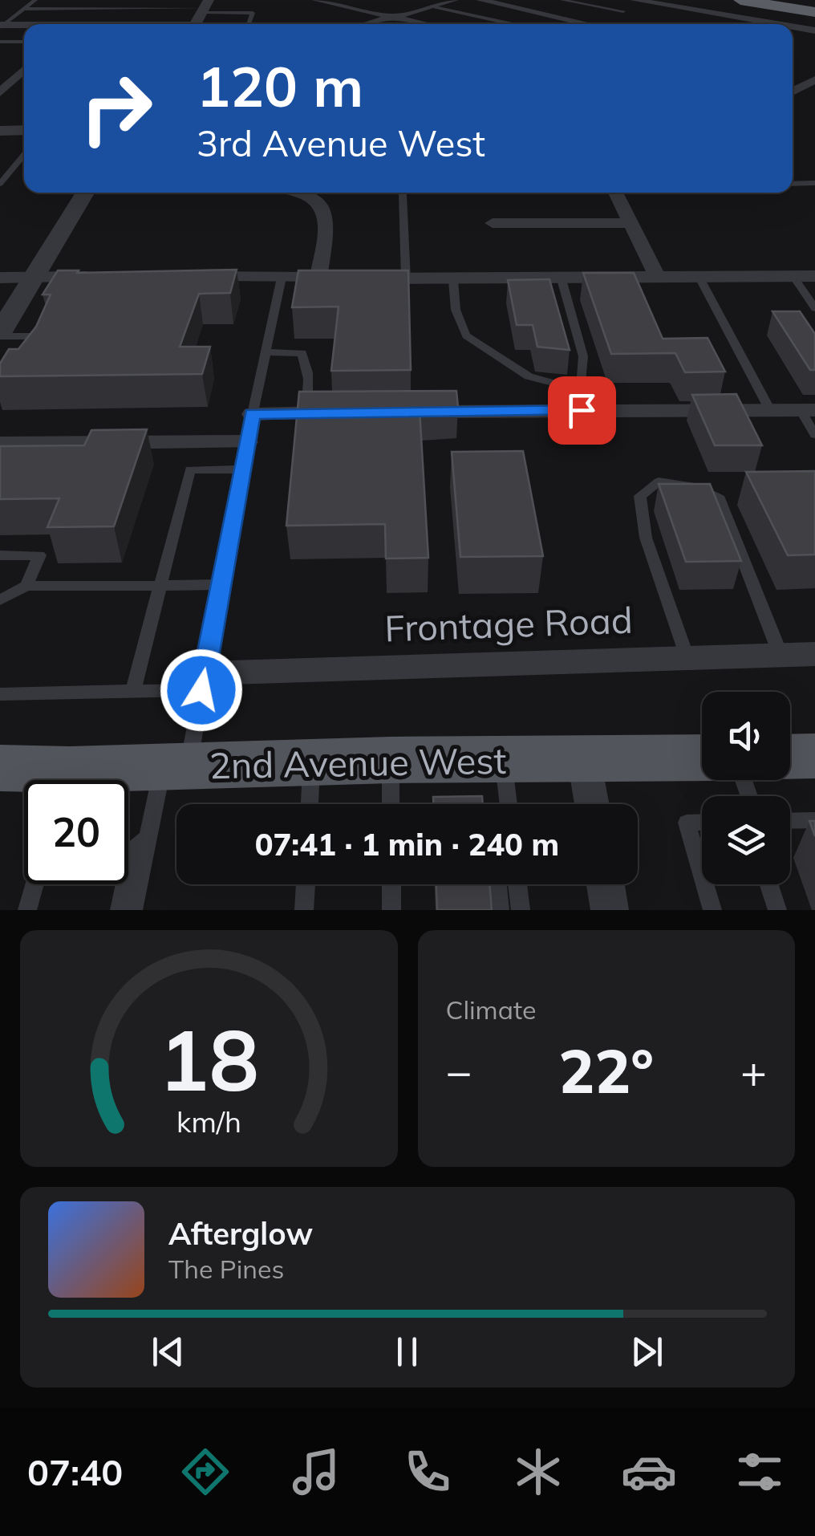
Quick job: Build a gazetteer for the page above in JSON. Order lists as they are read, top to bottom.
{
  "streets": {
    "main road": ["2nd Avenue West"],
    "street": ["Frontage Road"]
  },
  "page": {
    "turn": ["120 m", "3rd Avenue West"],
    "limit": "20",
    "trip": "07:41 · 1 min · 240 m",
    "tile": "Climate",
    "heat": ["−", "22°", "+"],
    "song": ["Afterglow", "The Pines"],
    "tabs": "07:40",
    "gauge": ["18", "km/h"]
  }
}
